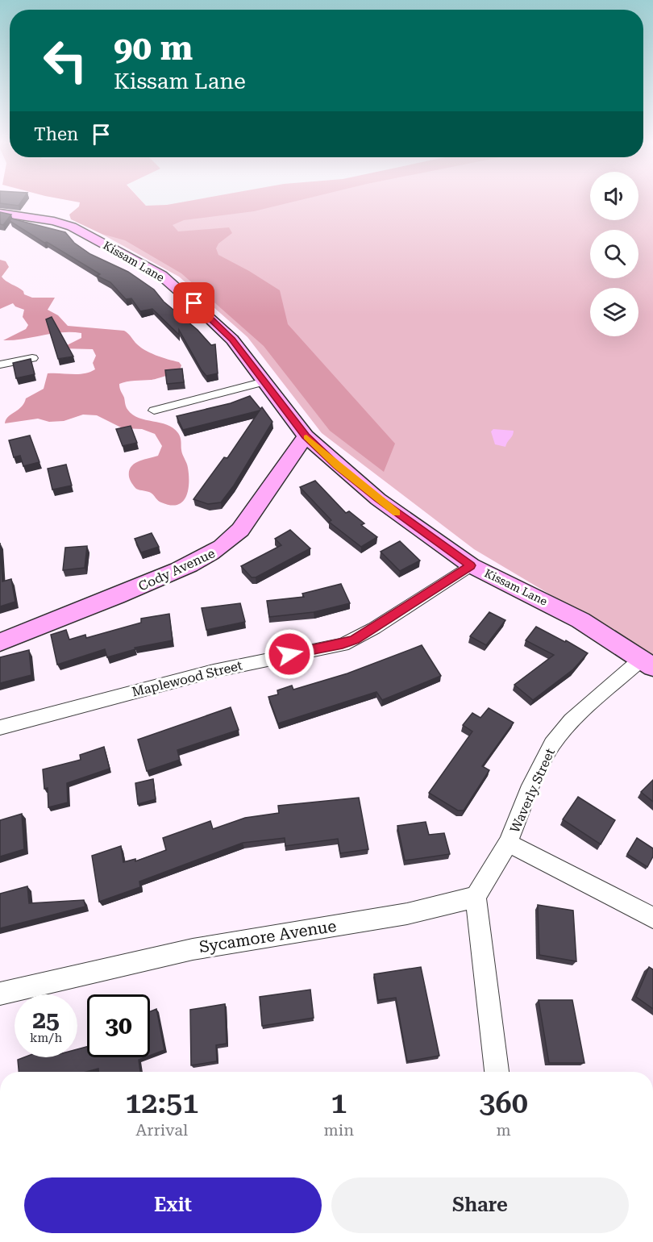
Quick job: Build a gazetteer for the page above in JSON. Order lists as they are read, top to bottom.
{
  "streets": {
    "street": [
      "Kissam Lane",
      "Cody Avenue",
      "Maplewood Street",
      "Waverly Street",
      "Sycamore Avenue"
    ]
  },
  "crossings": [
    ["Kissam Lane", "Cody Avenue"],
    ["Kissam Lane", "Maplewood Street"],
    ["Kissam Lane", "Waverly Street"]
  ],
  "page": {
    "turn": ["90 m", "Kissam Lane"],
    "then": "Then",
    "speed": "25 km/h",
    "limit": "30",
    "eta": [
      "12:51",
      "Arrival",
      "1",
      "min",
      "360",
      "m"
    ],
    "buttons": ["Exit", "Share"]
  }
}
